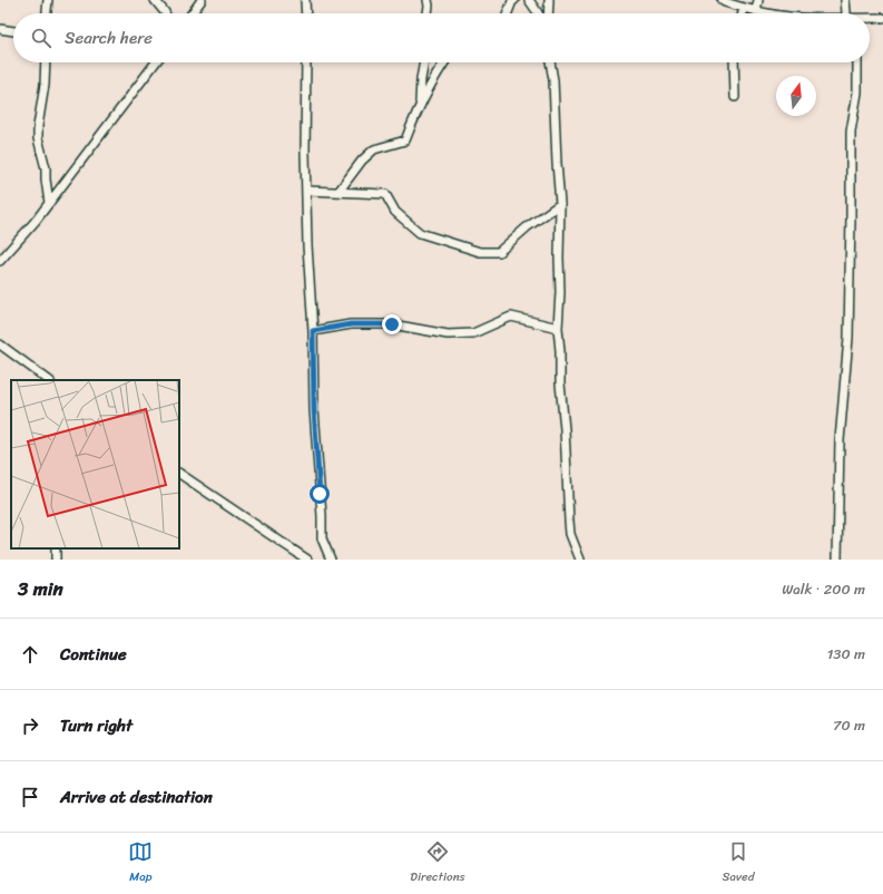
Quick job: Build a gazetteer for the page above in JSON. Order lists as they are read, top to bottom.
{
  "north": "top",
  "page": {
    "search": "Search here",
    "heading": ["3 min", "Walk · 200 m"],
    "list": [
      ["Continue", "130 m"],
      ["Turn right", "70 m"],
      "Arrive at destination"
    ],
    "nav": ["Map", "Directions", "Saved"]
  }
}
